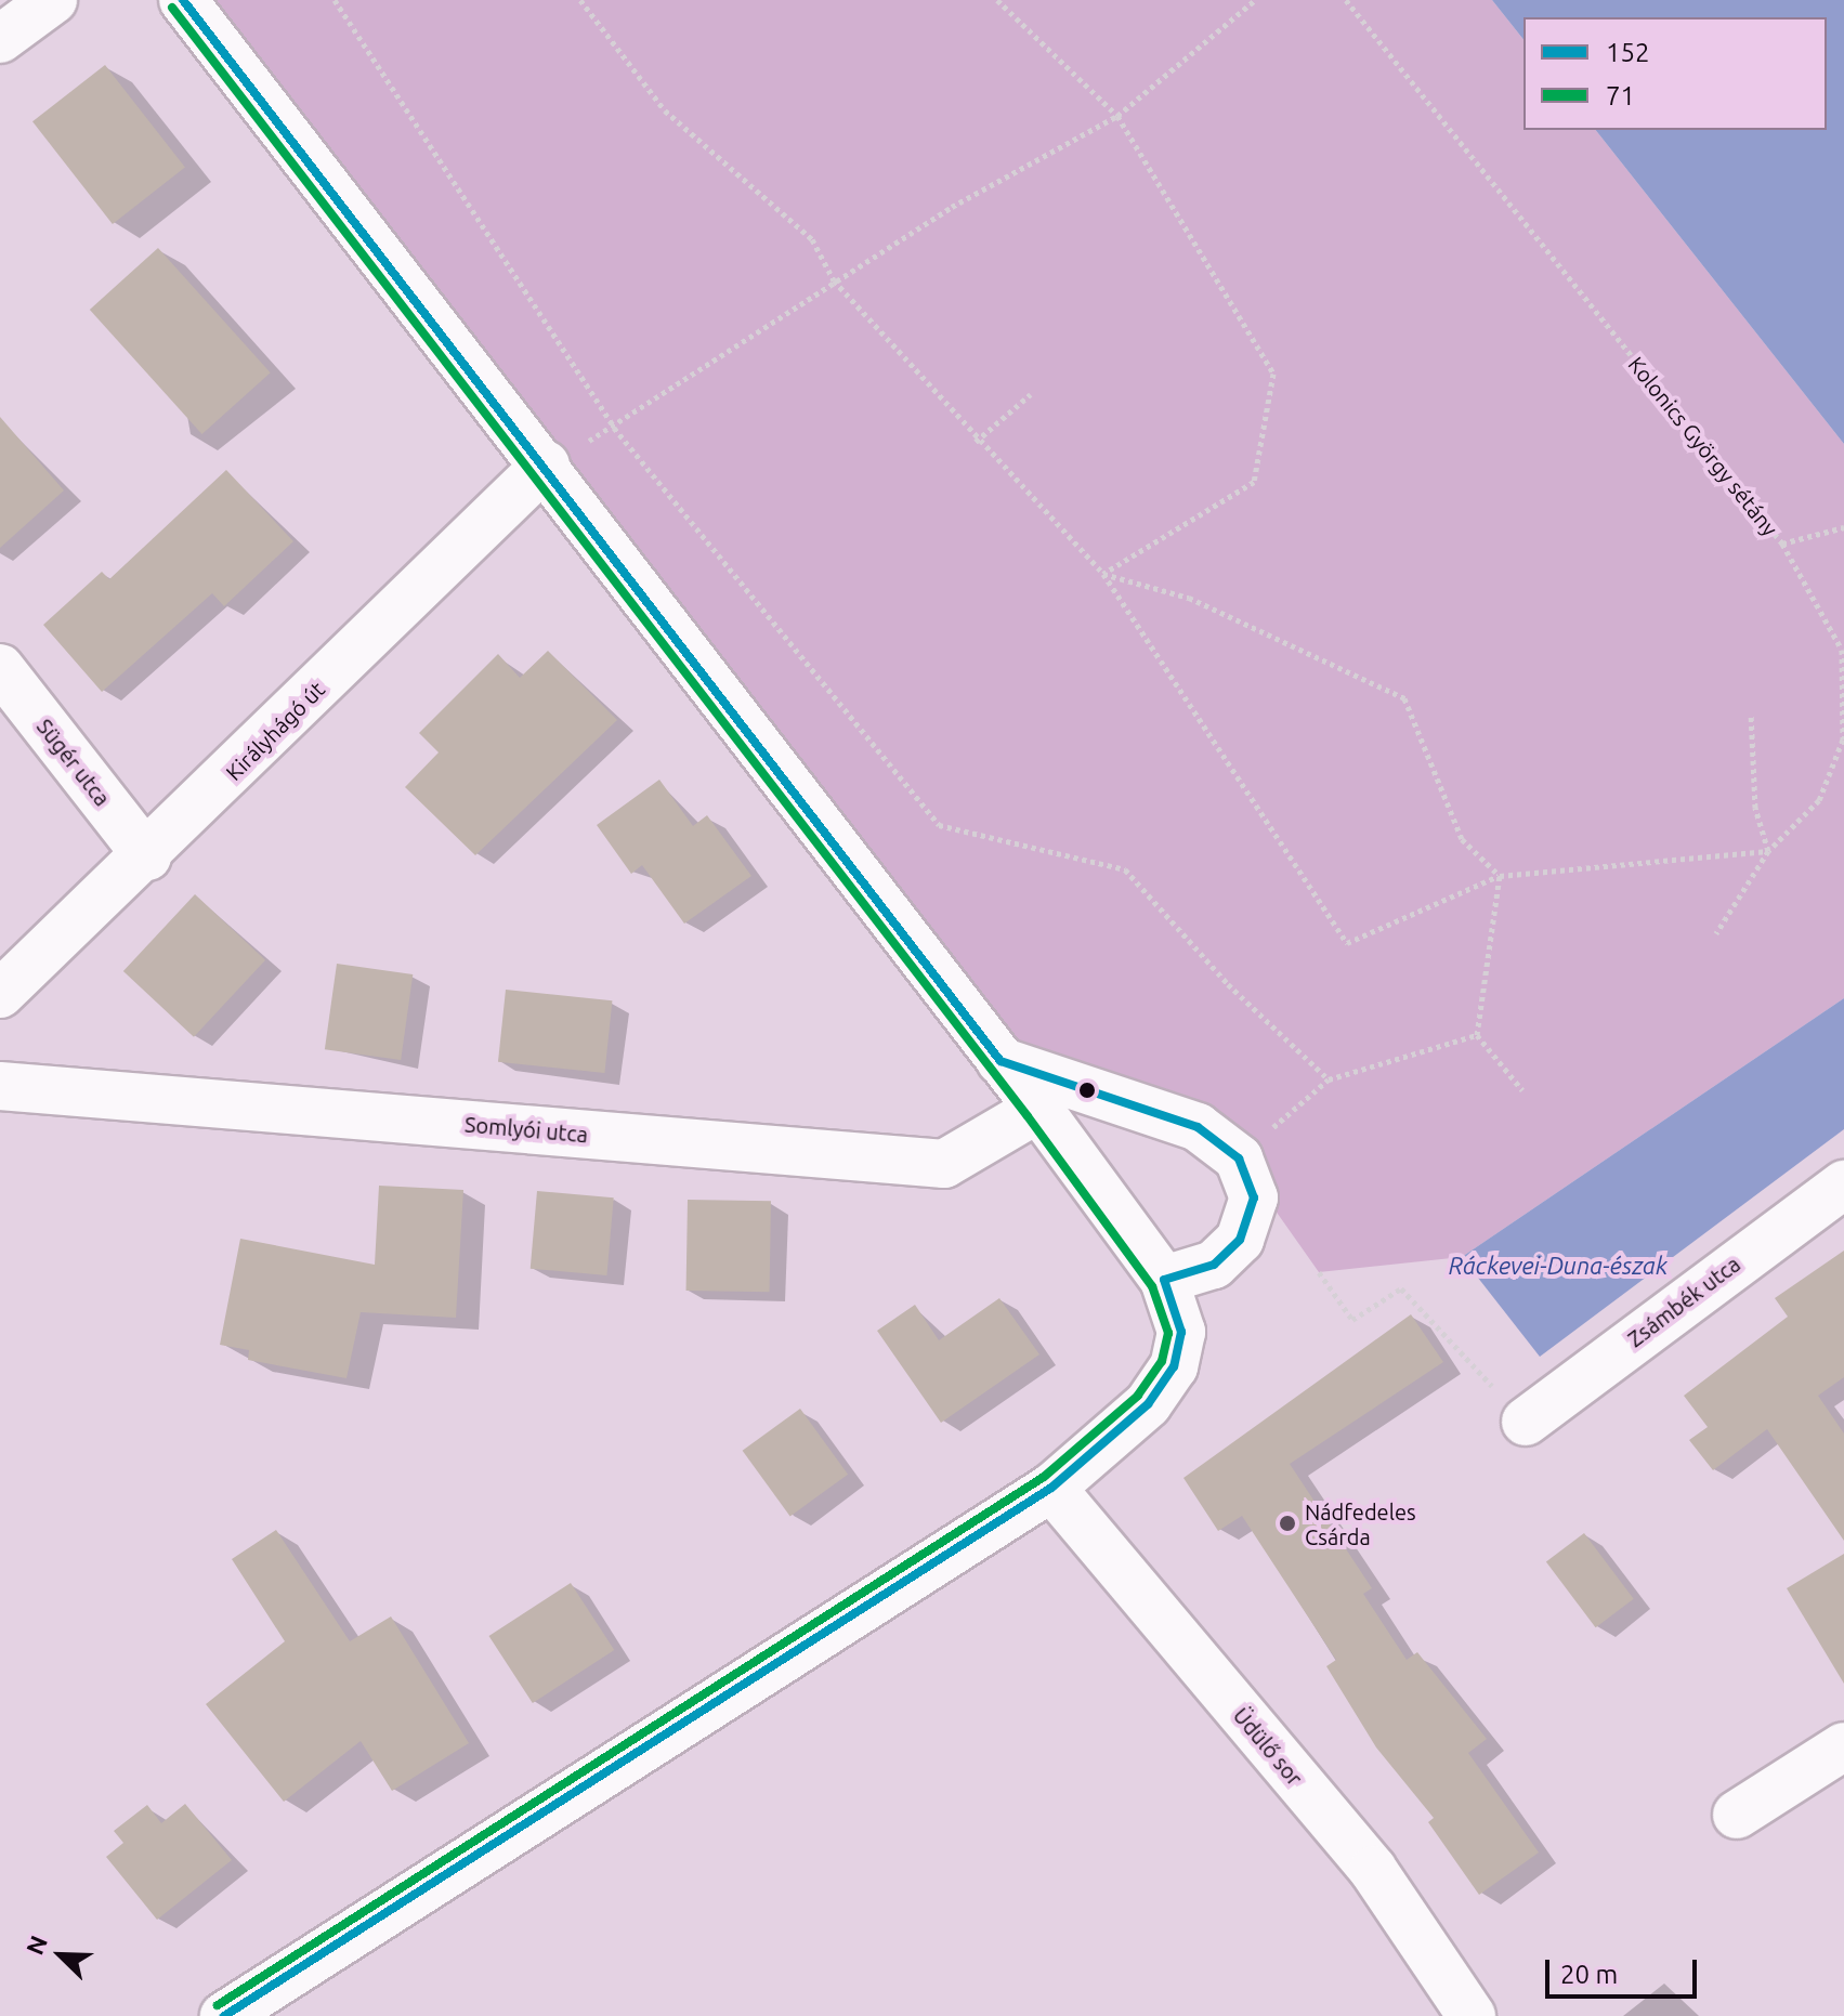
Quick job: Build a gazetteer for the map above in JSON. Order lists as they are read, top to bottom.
{
  "streets": {
    "street": [
      "Királyhágó út",
      "Sügér utca",
      "Somlyói utca",
      "Zsámbék utca",
      "Üdülő sor"
    ],
    "path": ["Kolonics György sétány"]
  },
  "crossings": [
    ["Királyhágó út", "Sügér utca"]
  ],
  "water": ["Ráckevei-Duna-észak"],
  "places": ["Nádfedeles Csárda"],
  "lines": ["transit line 152", "transit line 71"],
  "legend": ["152", "71"],
  "scale_bar": "20 m",
  "north": "top left"
}
